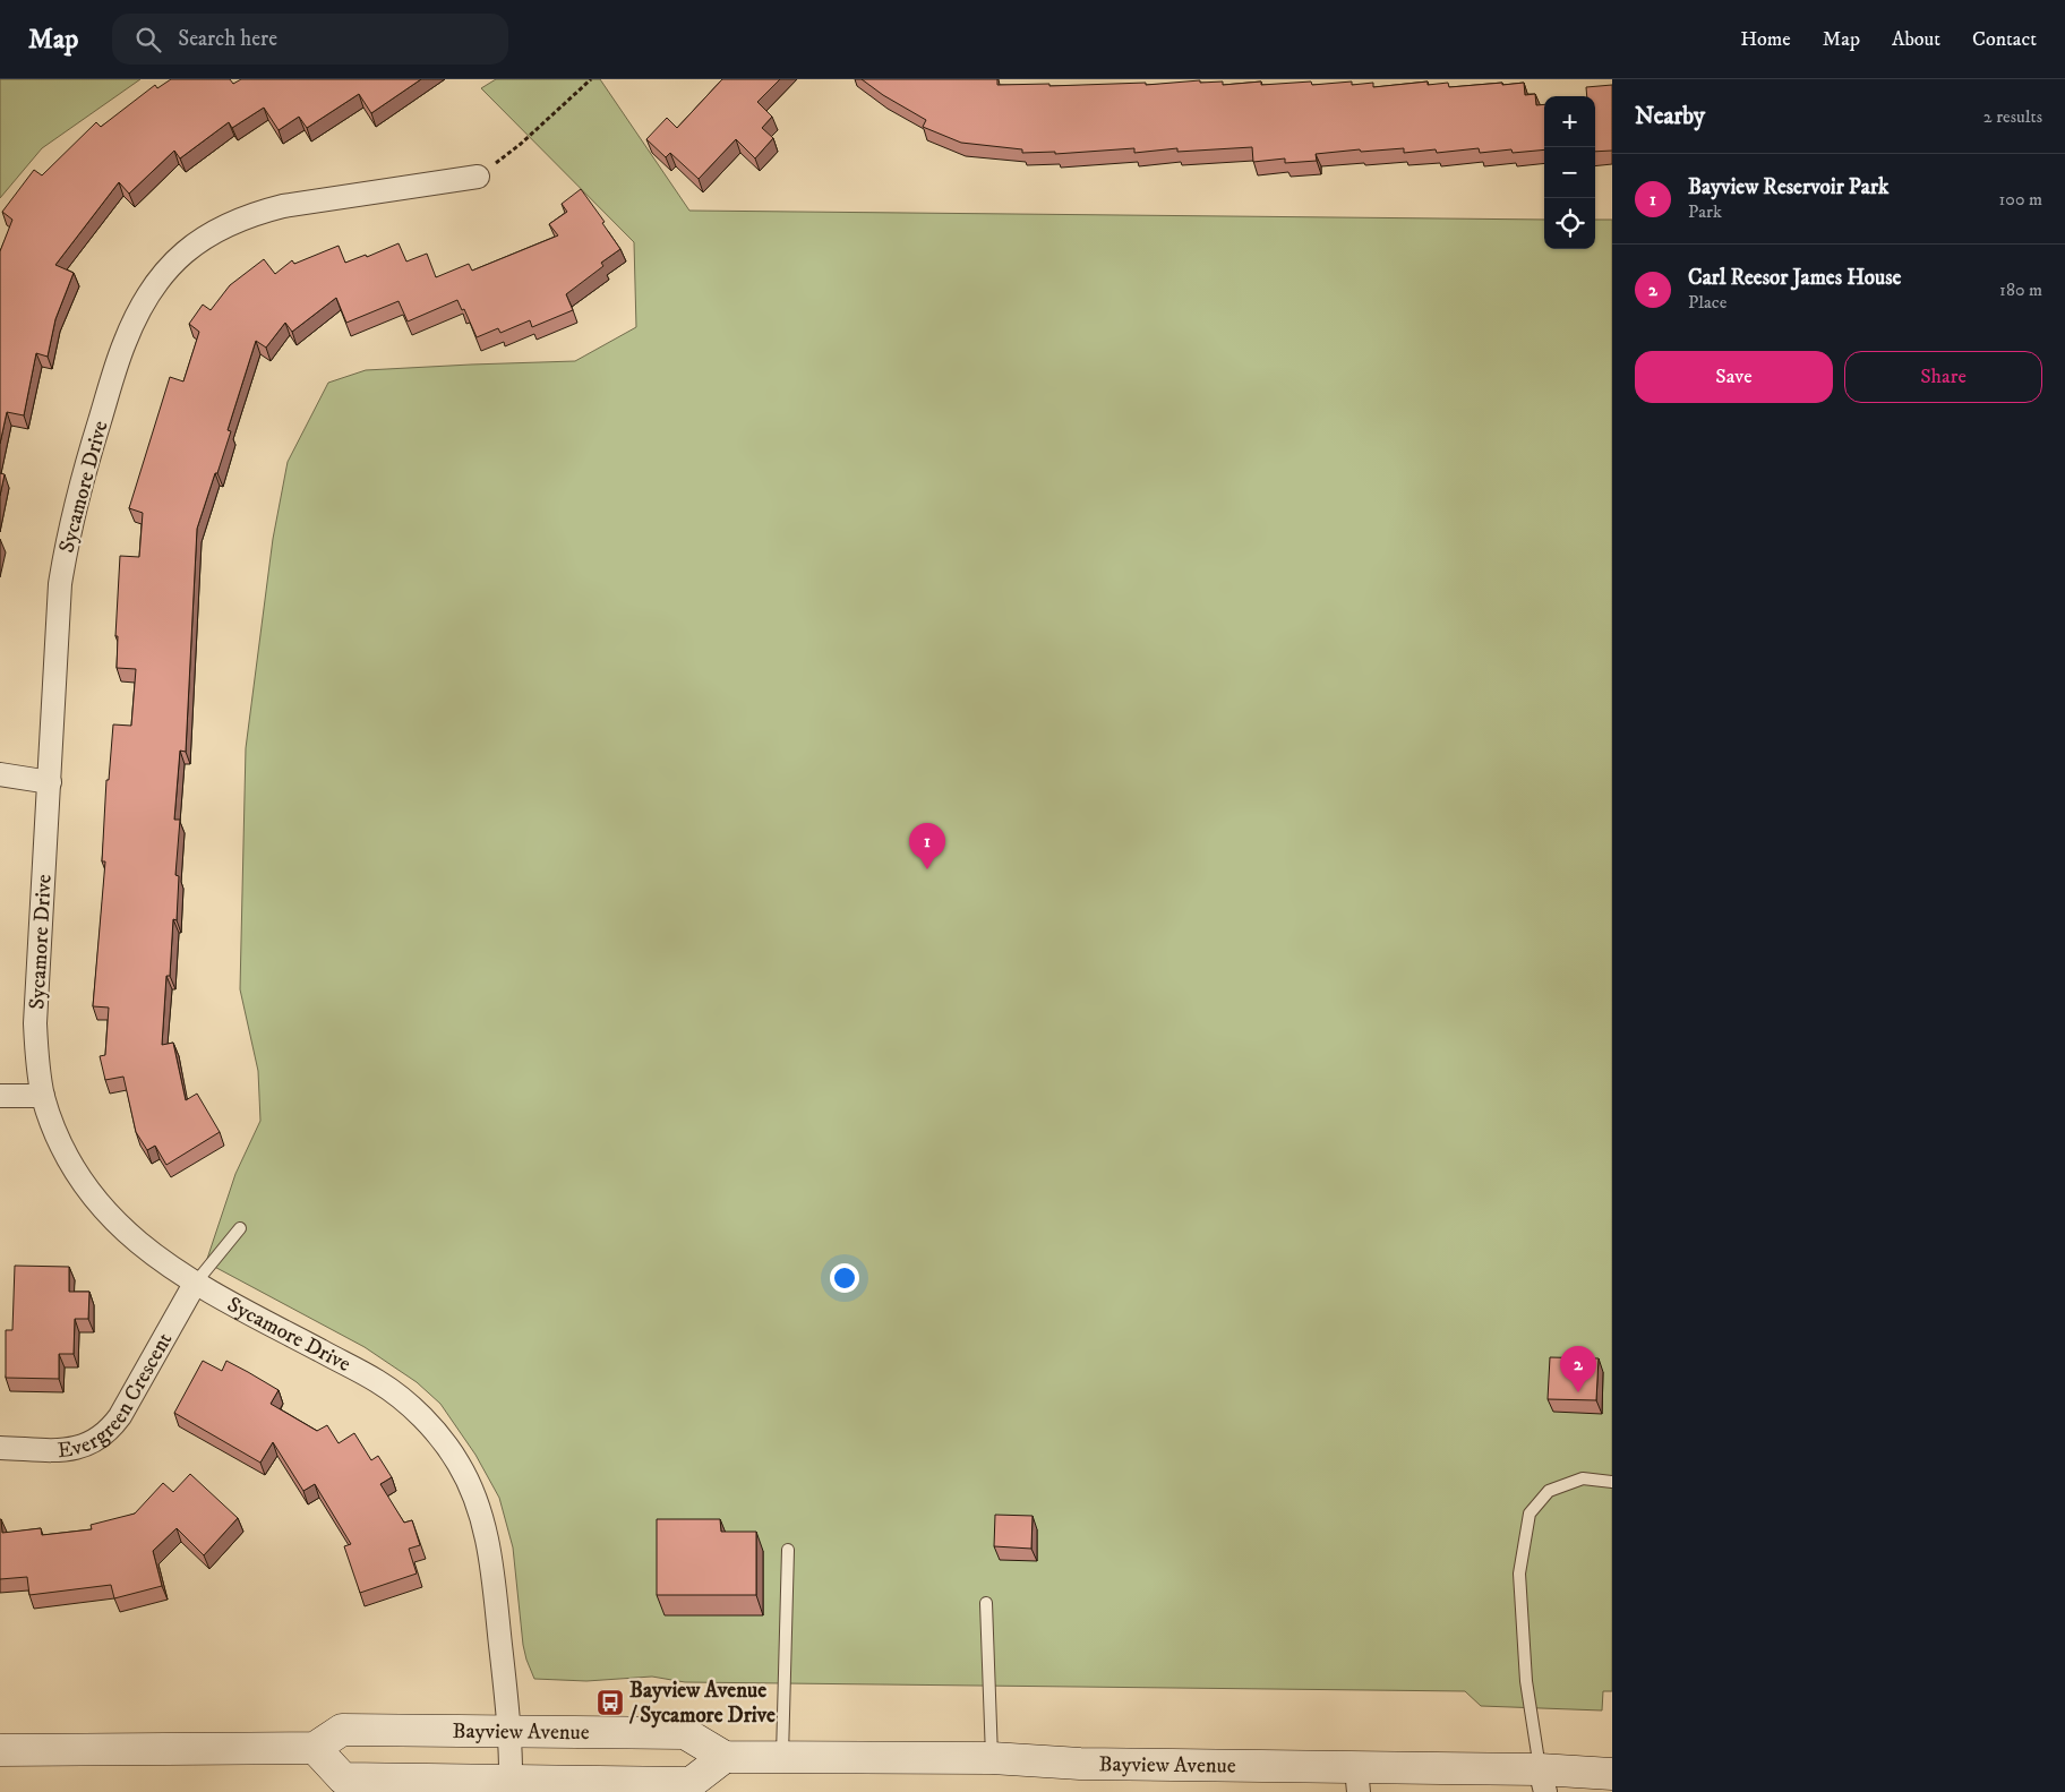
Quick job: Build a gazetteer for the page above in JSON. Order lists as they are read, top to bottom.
{
  "streets": {
    "main road": ["Bayview Avenue"],
    "street": ["Sycamore Drive", "Evergreen Crescent"]
  },
  "crossings": [
    ["Sycamore Drive", "Evergreen Crescent"],
    ["Sycamore Drive", "Bayview Avenue"]
  ],
  "places": {
    "bus stop": ["Bayview Avenue / Sycamore Drive"]
  },
  "page": {
    "header": "Map",
    "search": "Search here",
    "nav": [
      "Home",
      "Map",
      "About",
      "Contact"
    ],
    "heading": ["Nearby", "2 results"],
    "map_buttons": ["+", "−"],
    "list": [
      {
        "mark": "1",
        "name": "Bayview Reservoir Park",
        "note": "Park",
        "value": "100 m"
      },
      {
        "mark": "2",
        "name": "Carl Reesor James House",
        "note": "Place",
        "value": "180 m"
      }
    ],
    "buttons": ["Save", "Share"],
    "pins": ["1", "2"]
  }
}
